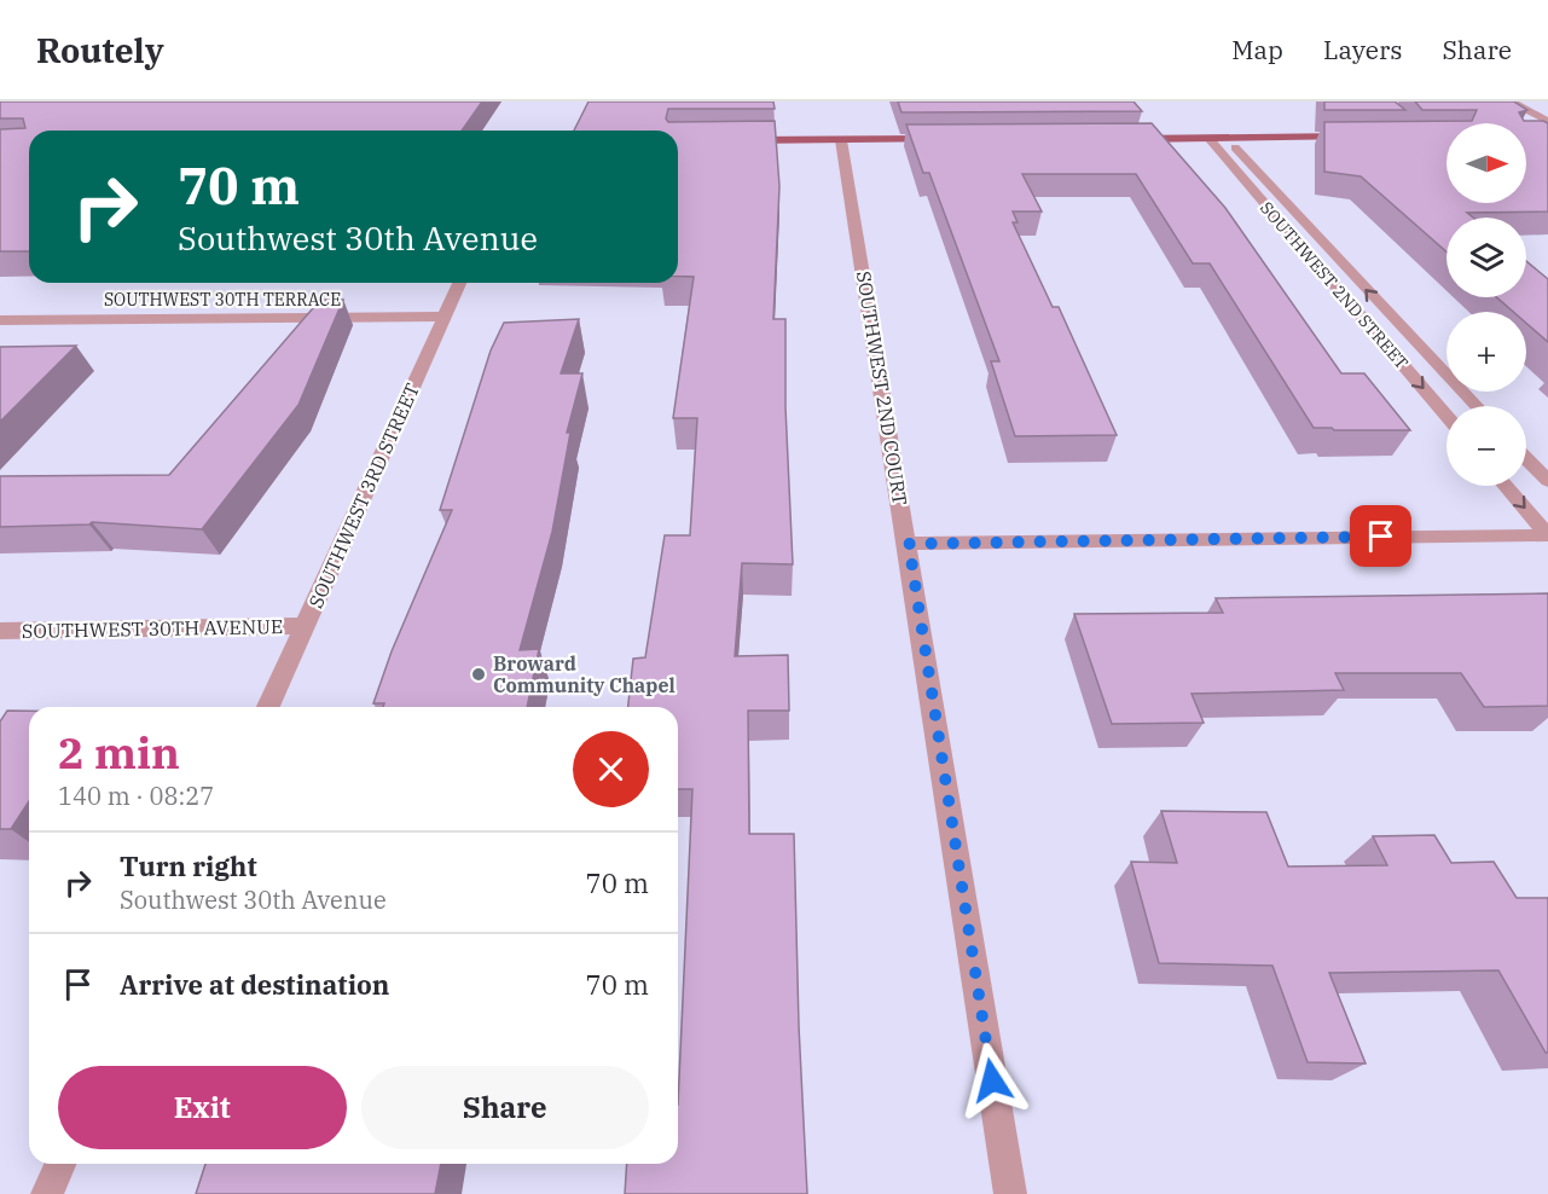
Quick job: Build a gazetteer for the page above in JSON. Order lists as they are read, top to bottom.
{
  "streets": {
    "street": [
      "SOUTHWEST 2ND STREET",
      "SOUTHWEST 30TH TERRACE",
      "SOUTHWEST 2ND COURT",
      "SOUTHWEST 3RD STREET",
      "SOUTHWEST 30TH AVENUE"
    ]
  },
  "crossings": [
    ["SOUTHWEST 30TH TERRACE", "SOUTHWEST 3RD STREET"],
    ["SOUTHWEST 3RD STREET", "SOUTHWEST 30TH AVENUE"]
  ],
  "places": ["Broward Community Chapel"],
  "north": "right",
  "page": {
    "header": "Routely",
    "nav": ["Map", "Layers", "Share"],
    "map_buttons": ["+", "−"],
    "turn": ["70 m", "Southwest 30th Avenue"],
    "heading": ["2 min", "140 m · 08:27"],
    "list": [
      {
        "name": "Turn right",
        "note": "Southwest 30th Avenue",
        "value": "70 m"
      },
      {
        "name": "Arrive at destination",
        "value": "70 m"
      }
    ],
    "buttons": ["Exit", "Share"]
  }
}
